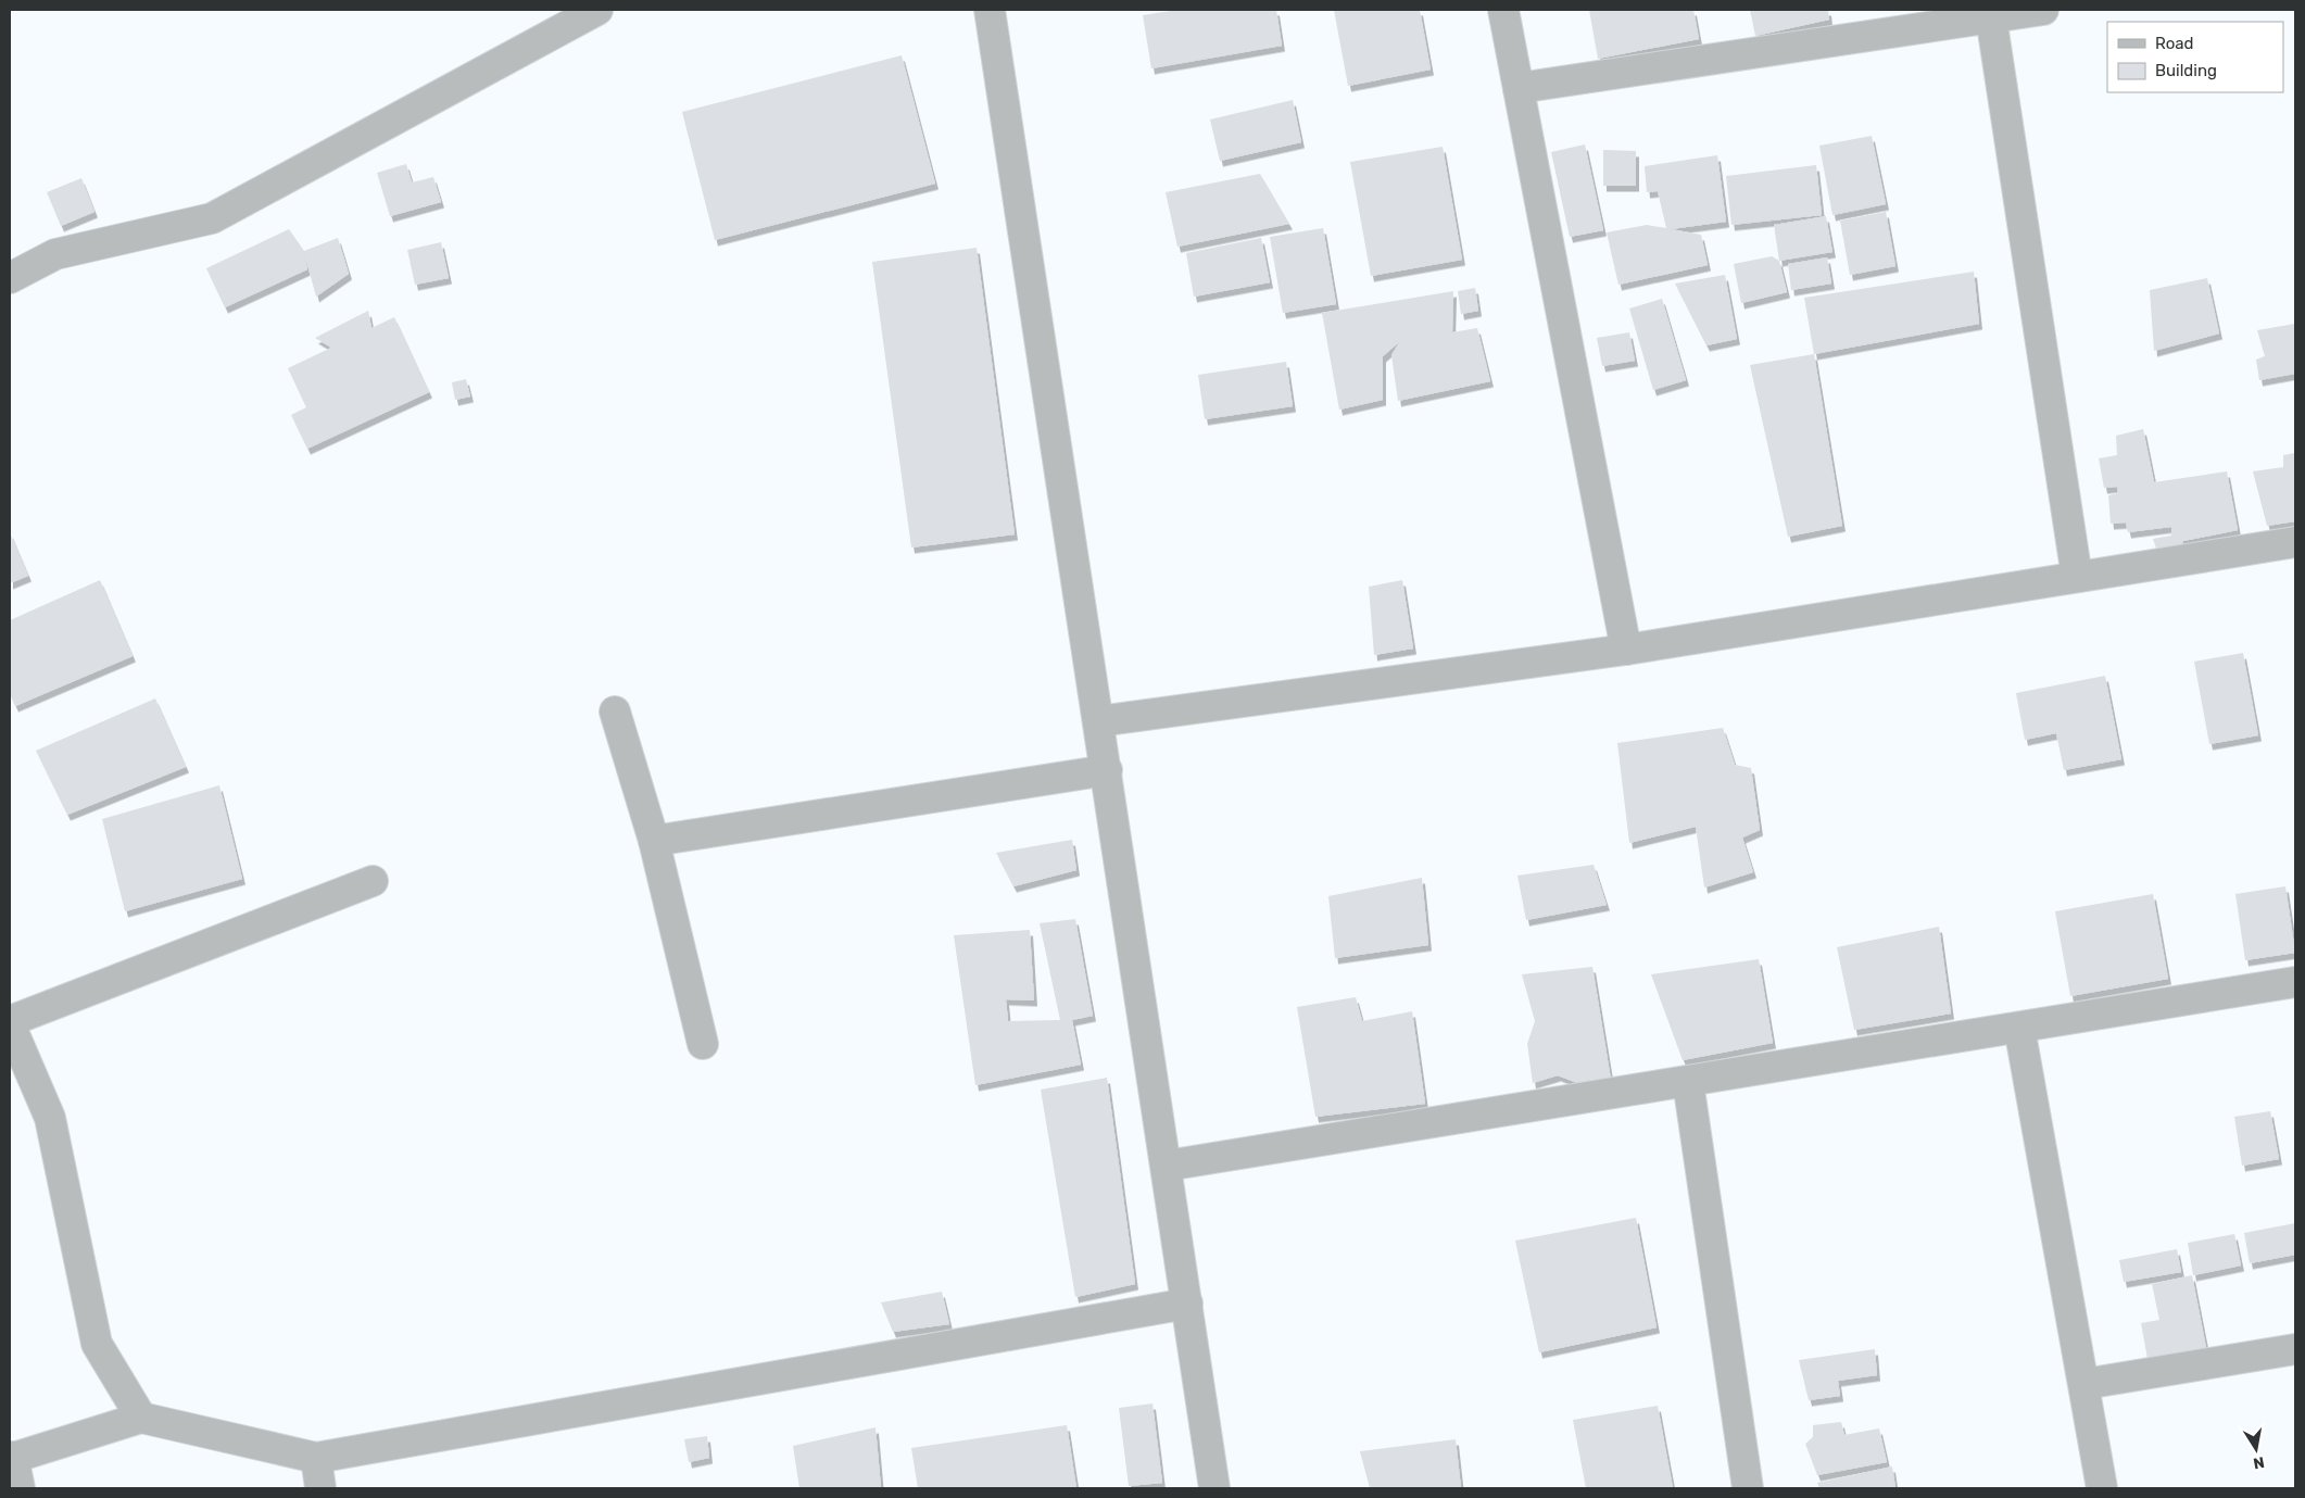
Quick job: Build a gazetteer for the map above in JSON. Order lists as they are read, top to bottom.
{
  "legend": ["Road", "Building"],
  "north": "bottom"
}
